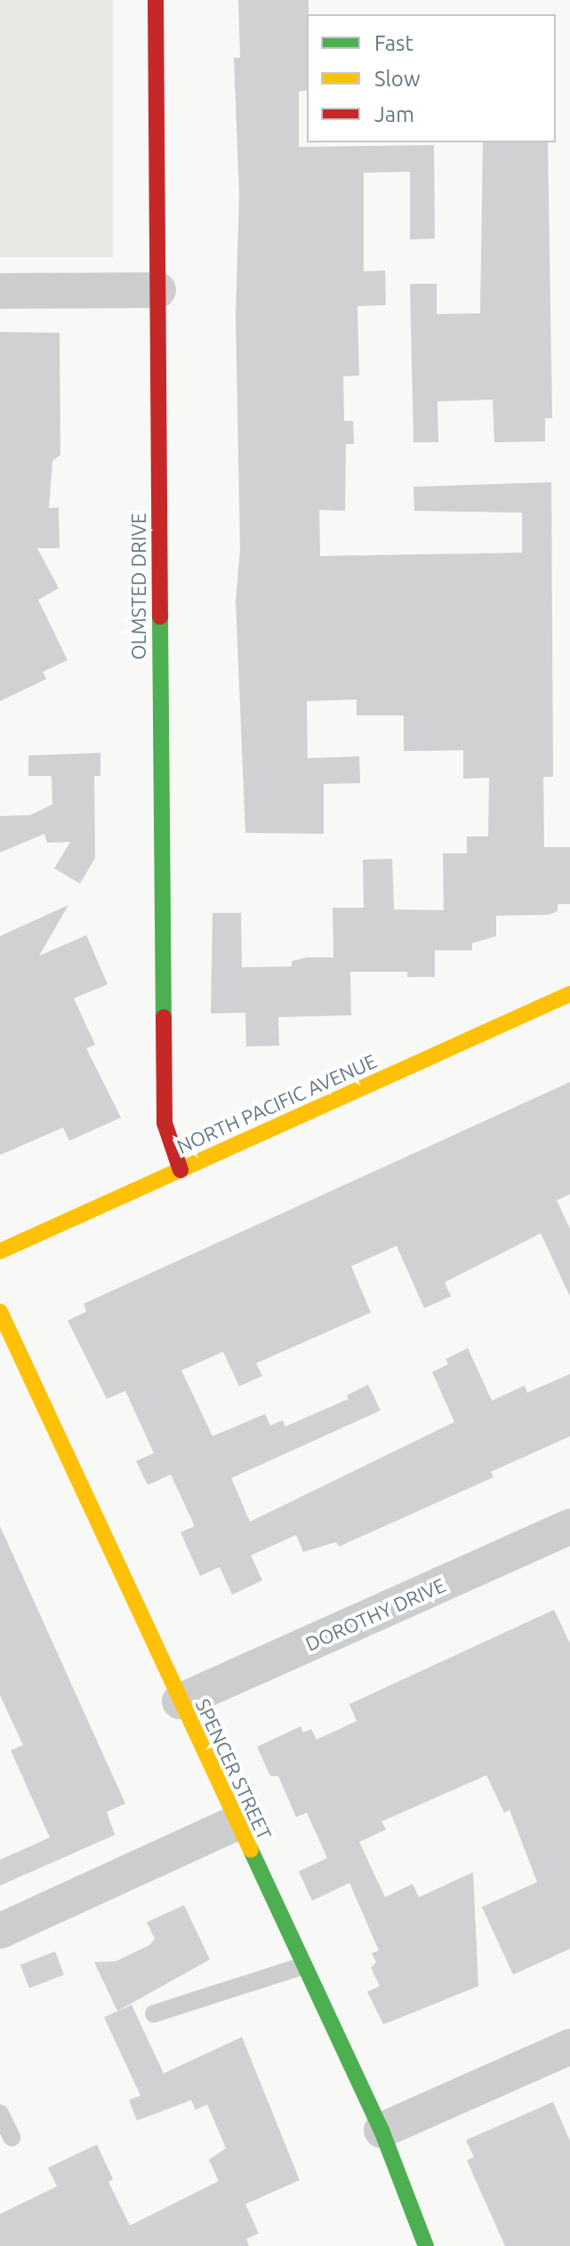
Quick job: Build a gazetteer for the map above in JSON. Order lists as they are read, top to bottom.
{
  "streets": {
    "street": [
      "OLMSTED DRIVE",
      "NORTH PACIFIC AVENUE",
      "DOROTHY DRIVE",
      "SPENCER STREET"
    ]
  },
  "crossings": [
    ["OLMSTED DRIVE", "NORTH PACIFIC AVENUE"],
    ["DOROTHY DRIVE", "SPENCER STREET"]
  ],
  "legend": ["Fast", "Slow", "Jam"]
}
